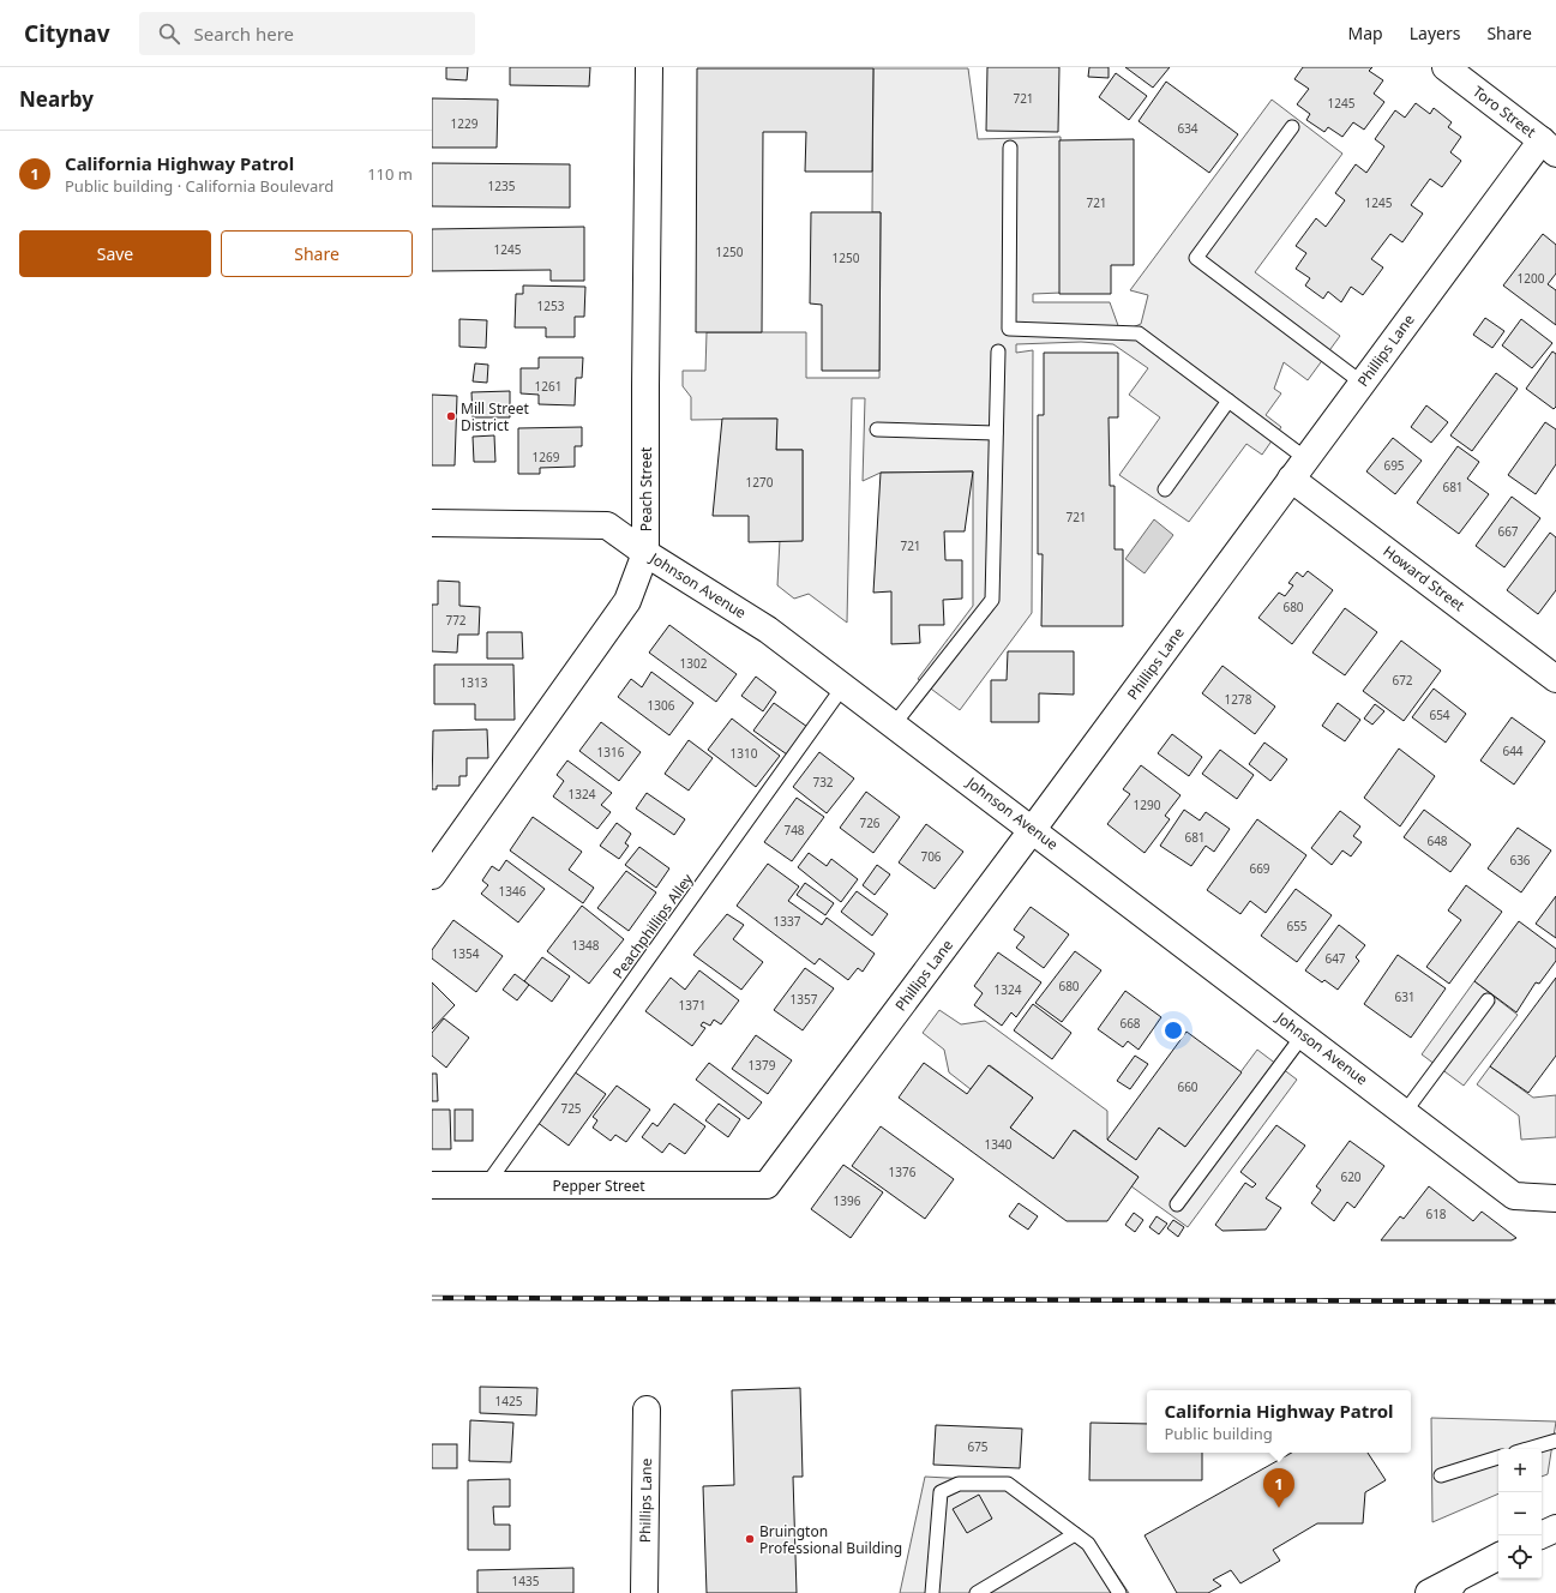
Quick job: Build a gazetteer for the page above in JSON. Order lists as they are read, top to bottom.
{
  "streets": {
    "street": [
      "Toro Street",
      "Phillips Lane",
      "Peach Street",
      "Howard Street",
      "Johnson Avenue",
      "Pepper Street"
    ],
    "lane": ["Peachphillips Alley"]
  },
  "crossings": [
    ["Toro Street", "Phillips Lane"],
    ["Phillips Lane", "Howard Street"],
    ["Phillips Lane", "Johnson Avenue"],
    ["Phillips Lane", "Pepper Street"],
    ["Peach Street", "Johnson Avenue"],
    ["Johnson Avenue", "Peachphillips Alley"],
    ["Peachphillips Alley", "Pepper Street"]
  ],
  "places": ["Mill Street District", "Bruington Professional Building"],
  "house_numbers": [
    "721",
    "1245",
    "1229",
    "634",
    "1235",
    "721",
    "1245",
    "1245",
    "1250",
    "1250",
    "1200",
    "1253",
    "1261",
    "1269",
    "695",
    "1270",
    "681",
    "721",
    "667",
    "721",
    "680",
    "772",
    "1302",
    "672",
    "1313",
    "1278",
    "1306",
    "654",
    "644",
    "1316",
    "1310",
    "732",
    "1324",
    "1290",
    "726",
    "748",
    "681",
    "648",
    "706",
    "636",
    "669",
    "1346",
    "1337",
    "655",
    "1348",
    "1354",
    "647",
    "680",
    "1324",
    "631",
    "1357",
    "1371",
    "668",
    "1379",
    "660",
    "725",
    "1340",
    "1376",
    "620",
    "1396",
    "618",
    "1425",
    "675",
    "1435"
  ],
  "page": {
    "header": "Citynav",
    "search": "Search here",
    "nav": ["Map", "Layers", "Share"],
    "heading": "Nearby",
    "list": [
      {
        "mark": "1",
        "name": "California Highway Patrol",
        "note": "Public building · California Boulevard",
        "value": "110 m"
      }
    ],
    "buttons": ["Save", "Share"],
    "popup": ["California Highway Patrol", "Public building"],
    "map_buttons": ["+", "−"],
    "pins": "1"
  }
}
